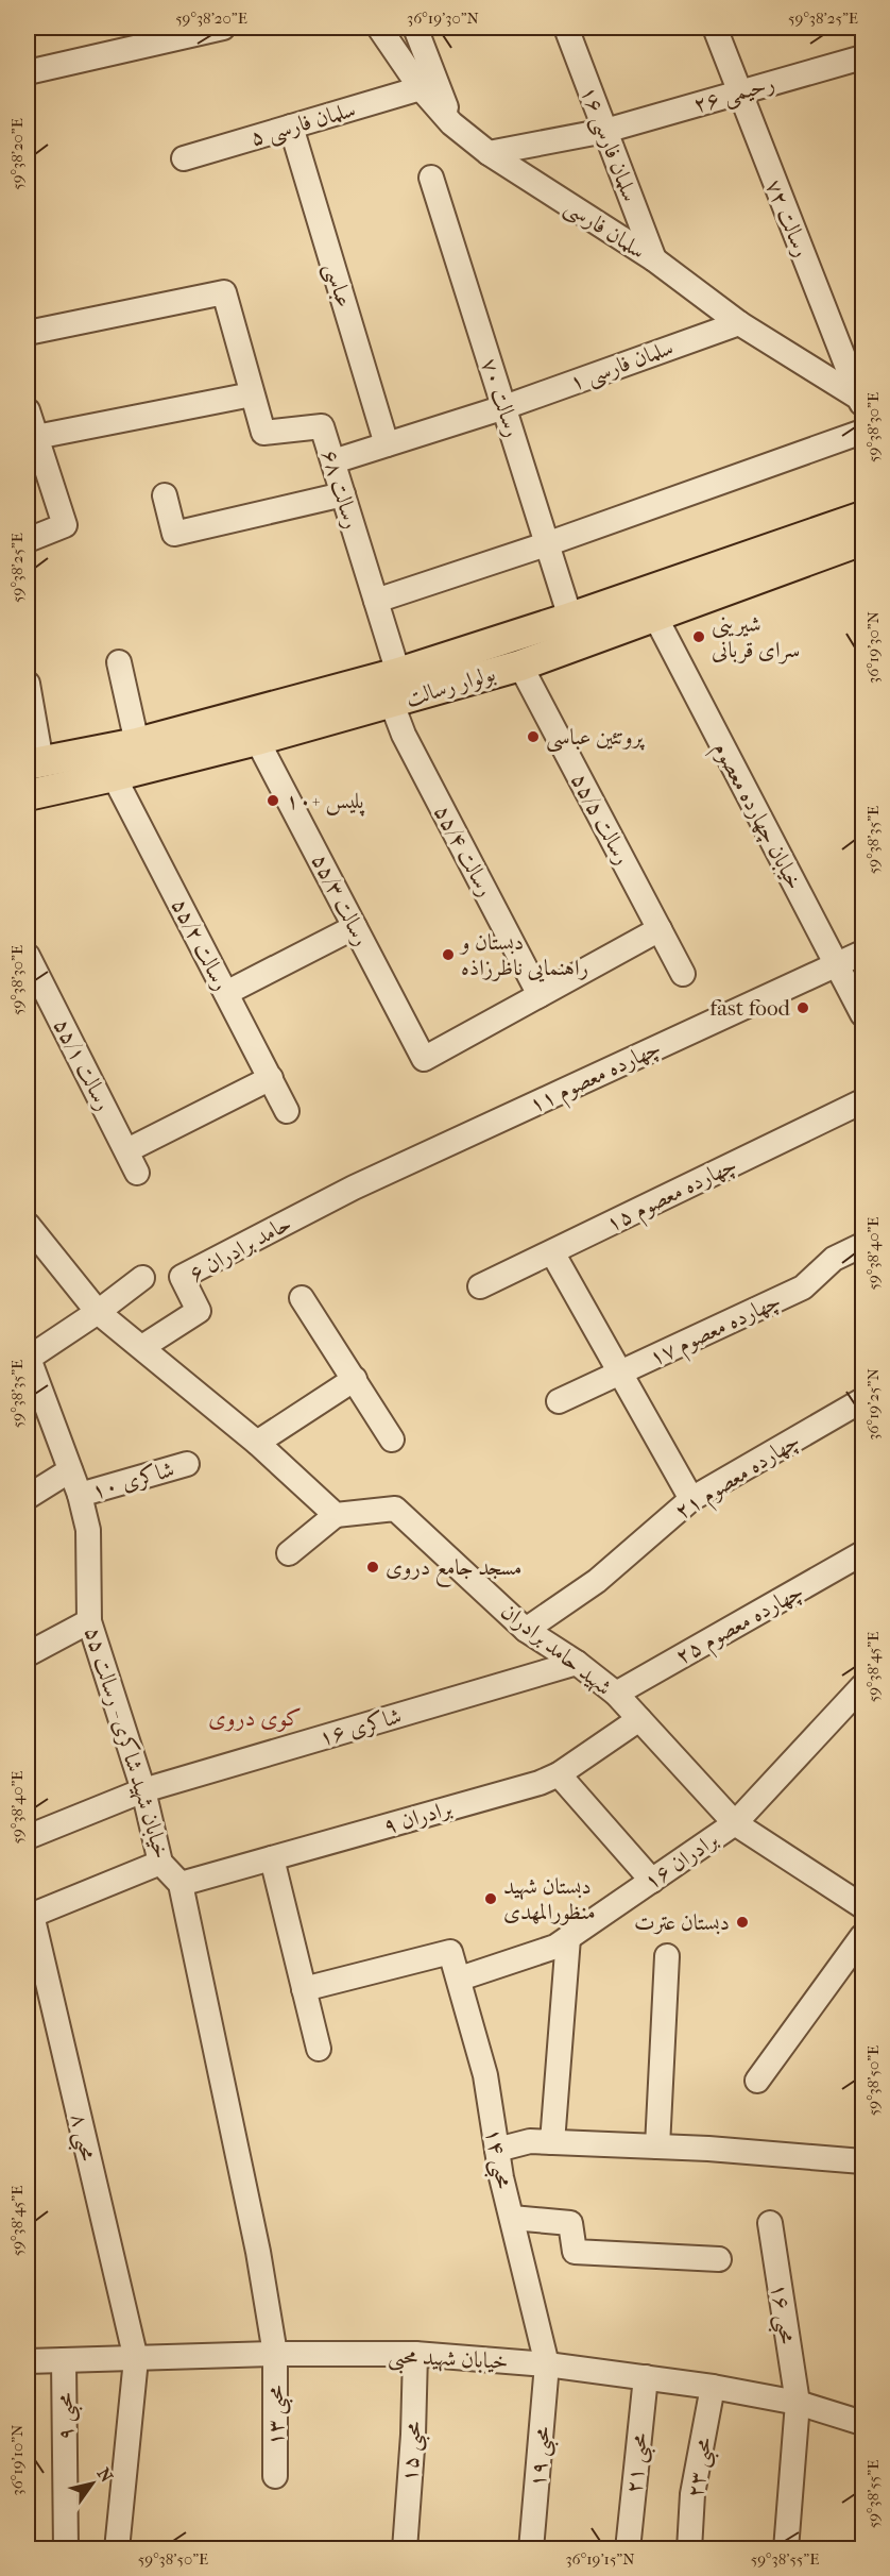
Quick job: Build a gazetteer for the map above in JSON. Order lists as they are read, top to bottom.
{
  "streets": {
    "main road": ["بولوار رسالت"],
    "street": [
      "رحیمی ۲۶",
      "سلمان فارسی ۵",
      "سلمان فارسی ۱۶",
      "رسالت ۷۲",
      "سلمان فارسی",
      "عباسی",
      "سلمان فارسی ۱",
      "رسالت ۷۰",
      "رسالت ۶۸",
      "خیابان چهارده معصوم",
      "رسالت ۵۵/۵",
      "رسالت ۵۵/۴",
      "رسالت ۵۵/۳",
      "رسالت ۵۵/۲",
      "رسالت ۵۵/۱",
      "چهارده معصوم ۱۱",
      "چهارده معصوم ۱۵",
      "حامد برادران ۶",
      "چهارده معصوم ۱۷",
      "چهارده معصوم ۲۱",
      "شاکری ۱۰",
      "چهارده معصوم ۲۵",
      "شهید حامد برادران",
      "شاکری ۱۶",
      "خیابان شهید شاکری - رسالت ۵۵",
      "برادران ۹",
      "برادران ۱۶",
      "محبی ۸",
      "محبی ۱۴",
      "محبی ۱۶",
      "خیابان شهید محبی",
      "محبی ۱۳",
      "محبی ۹",
      "محبی ۱۵",
      "محبی ۱۹",
      "محبی ۲۱",
      "محبی ۲۳"
    ]
  },
  "crossings": [
    ["رحیمی ۲۶", "سلمان فارسی ۱۶"],
    ["رحیمی ۲۶", "رسالت ۷۲"],
    ["رحیمی ۲۶", "سلمان فارسی"],
    ["سلمان فارسی ۵", "سلمان فارسی"],
    ["سلمان فارسی ۵", "عباسی"],
    ["سلمان فارسی ۱۶", "سلمان فارسی"],
    ["رسالت ۷۲", "سلمان فارسی"],
    ["سلمان فارسی", "سلمان فارسی ۱"],
    ["عباسی", "سلمان فارسی ۱"],
    ["سلمان فارسی ۱", "رسالت ۷۰"],
    ["سلمان فارسی ۱", "رسالت ۶۸"],
    ["رسالت ۷۰", "بولوار رسالت"],
    ["رسالت ۶۸", "بولوار رسالت"],
    ["بولوار رسالت", "خیابان چهارده معصوم"],
    ["بولوار رسالت", "رسالت ۵۵/۵"],
    ["بولوار رسالت", "رسالت ۵۵/۴"],
    ["بولوار رسالت", "رسالت ۵۵/۳"],
    ["بولوار رسالت", "رسالت ۵۵/۲"],
    ["خیابان چهارده معصوم", "چهارده معصوم ۱۱"],
    ["رسالت ۵۵/۴", "رسالت ۵۵/۳"],
    ["رسالت ۵۵/۲", "رسالت ۵۵/۱"],
    ["چهارده معصوم ۱۱", "حامد برادران ۶"],
    ["چهارده معصوم ۲۱", "شهید حامد برادران"],
    ["شاکری ۱۰", "خیابان شهید شاکری - رسالت ۵۵"],
    ["چهارده معصوم ۲۵", "شهید حامد برادران"],
    ["شهید حامد برادران", "شاکری ۱۶"],
    ["شهید حامد برادران", "برادران ۹"],
    ["شهید حامد برادران", "برادران ۱۶"],
    ["شاکری ۱۶", "خیابان شهید شاکری - رسالت ۵۵"],
    ["خیابان شهید شاکری - رسالت ۵۵", "برادران ۹"],
    ["خیابان شهید شاکری - رسالت ۵۵", "خیابان شهید محبی"],
    ["خیابان شهید شاکری - رسالت ۵۵", "محبی ۱۳"],
    ["برادران ۱۶", "محبی ۱۴"],
    ["محبی ۸", "خیابان شهید محبی"],
    ["محبی ۱۴", "خیابان شهید محبی"],
    ["محبی ۱۴", "محبی ۱۹"],
    ["محبی ۱۶", "خیابان شهید محبی"],
    ["خیابان شهید محبی", "محبی ۱۳"],
    ["خیابان شهید محبی", "محبی ۹"],
    ["خیابان شهید محبی", "محبی ۱۵"],
    ["خیابان شهید محبی", "محبی ۱۹"],
    ["خیابان شهید محبی", "محبی ۲۱"],
    ["خیابان شهید محبی", "محبی ۲۳"]
  ],
  "districts": ["کوی دروی"],
  "places": [
    "شیرینی سرای قربانی",
    "پروتئین عباسی",
    "پلیس +۱۰",
    "دبستان و راهنمایی ناظرزاذه",
    "fast food",
    "مسجد جامع دروی",
    "دبستان شهید منظورالمهدی",
    "دبستان عترت"
  ],
  "north": "top right",
  "coordinates": [
    "59°38'20\"E",
    "36°19'30\"N",
    "59°38'25\"E",
    "59°38'30\"E",
    "59°38'35\"E",
    "59°38'40\"E",
    "36°19'25\"N",
    "59°38'45\"E",
    "59°38'50\"E",
    "36°19'10\"N",
    "59°38'55\"E",
    "36°19'15\"N"
  ]
}
